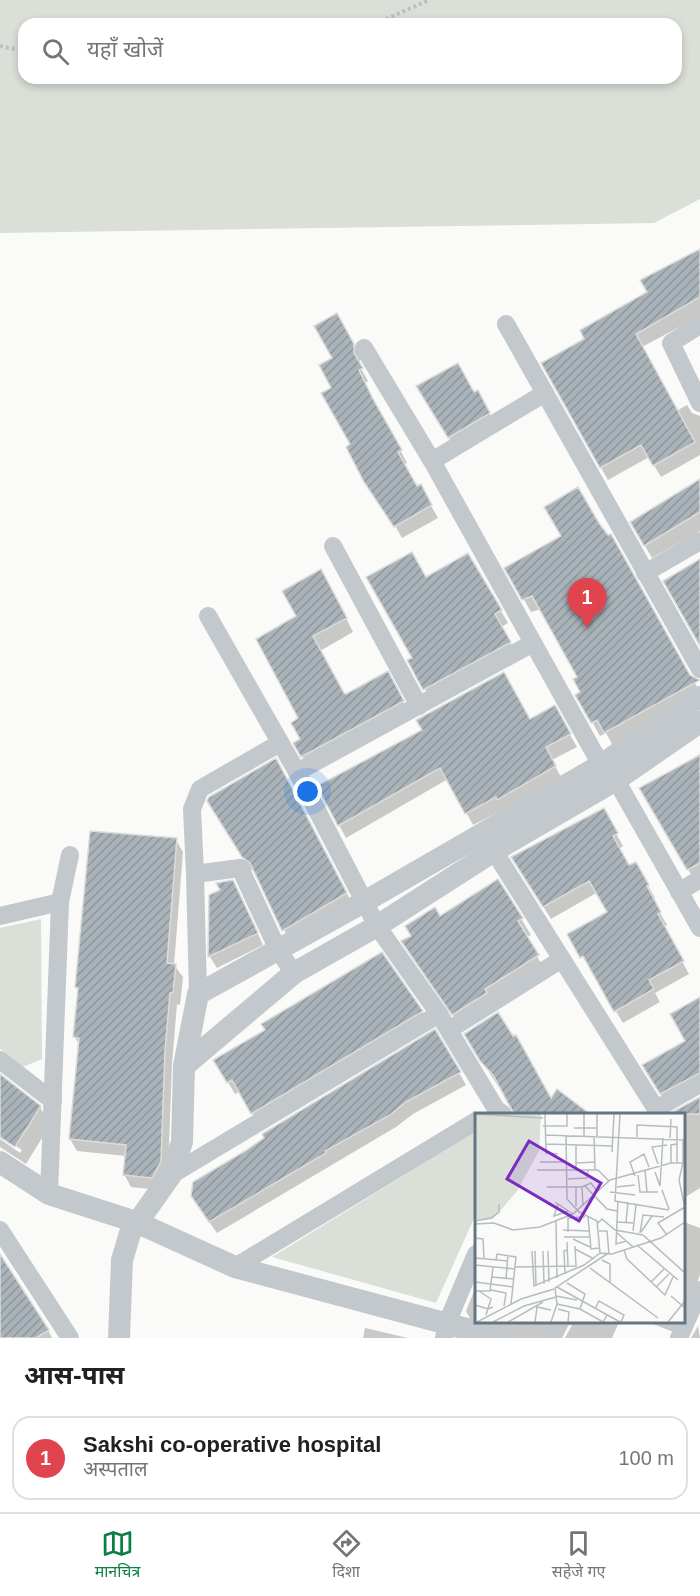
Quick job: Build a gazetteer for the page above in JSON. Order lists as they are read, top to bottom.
{
  "page": {
    "search": "यहाँ खोजें",
    "pins": "1",
    "heading": "आस-पास",
    "list": [
      {
        "mark": "1",
        "name": "Sakshi co-operative hospital",
        "note": "अस्पताल",
        "value": "100 m"
      }
    ],
    "nav": ["मानचित्र", "दिशा", "सहेजे गए"]
  }
}
